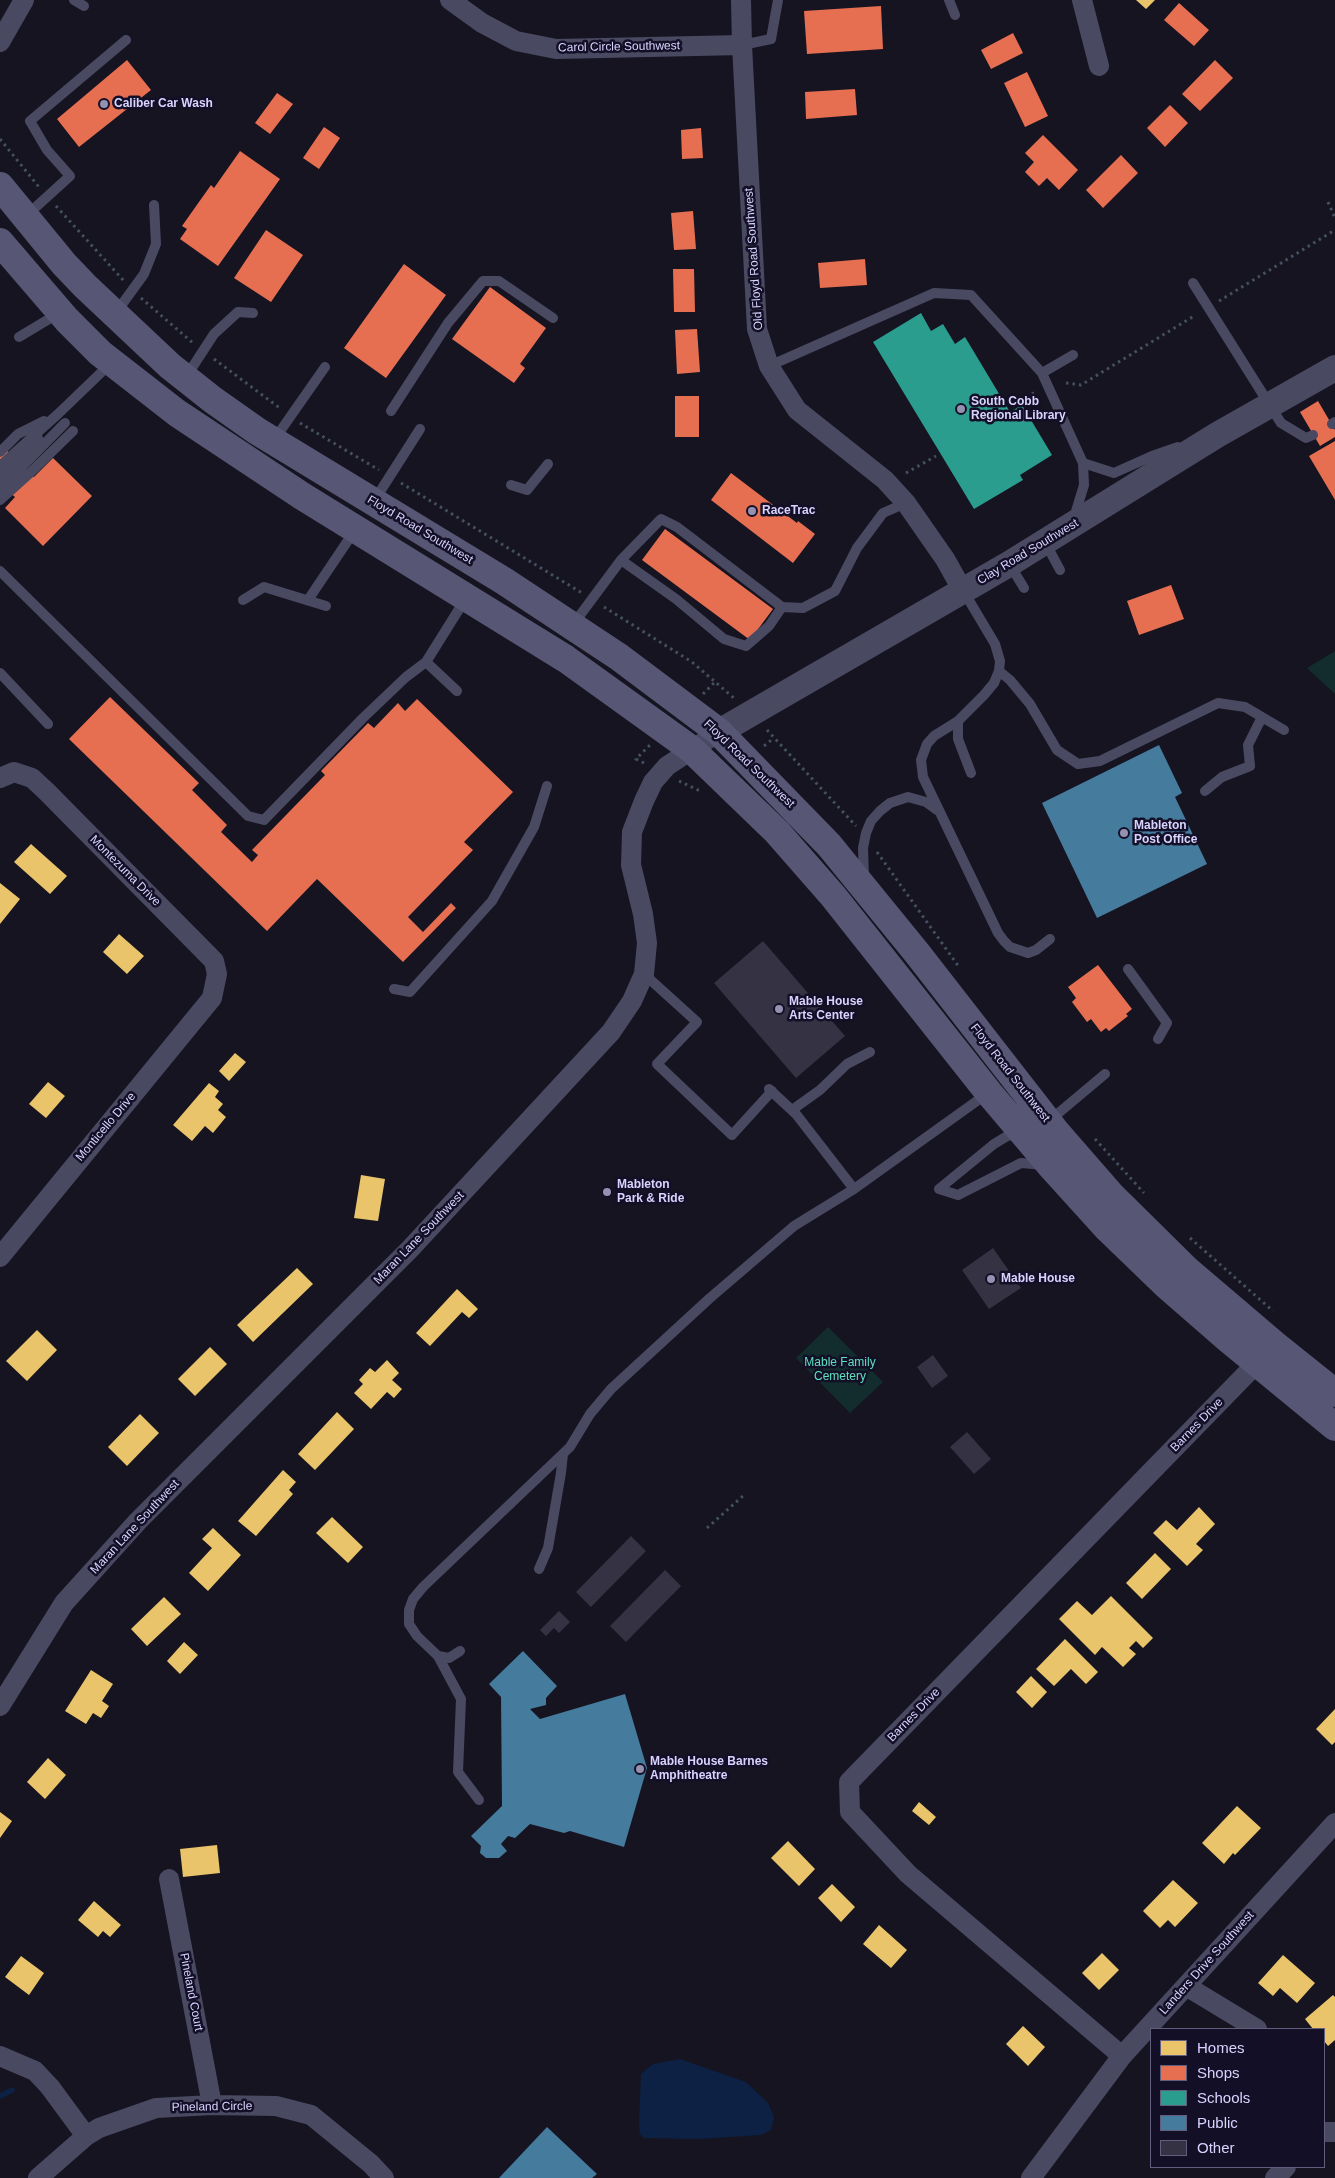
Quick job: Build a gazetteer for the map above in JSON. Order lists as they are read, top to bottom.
{
  "streets": {
    "main road": ["Floyd Road Southwest"],
    "street": [
      "Carol Circle Southwest",
      "Old Floyd Road Southwest",
      "Clay Road Southwest",
      "Montezuma Drive",
      "Monticello Drive",
      "Maran Lane Southwest",
      "Barnes Drive",
      "Landers Drive Southwest",
      "Pineland Court",
      "Pineland Circle"
    ]
  },
  "crossings": [
    ["Carol Circle Southwest", "Old Floyd Road Southwest"],
    ["Old Floyd Road Southwest", "Clay Road Southwest"],
    ["Floyd Road Southwest", "Clay Road Southwest"],
    ["Floyd Road Southwest", "Maran Lane Southwest"],
    ["Floyd Road Southwest", "Barnes Drive"],
    ["Clay Road Southwest", "Maran Lane Southwest"],
    ["Montezuma Drive", "Monticello Drive"],
    ["Barnes Drive", "Landers Drive Southwest"],
    ["Pineland Court", "Pineland Circle"]
  ],
  "parks": ["Mable Family Cemetery"],
  "places": [
    "Caliber Car Wash",
    "South Cobb Regional Library",
    "RaceTrac",
    "Mableton Post Office",
    "Mable House Arts Center",
    "Mableton Park & Ride",
    "Mable House",
    "Mable House Barnes Amphitheatre"
  ],
  "legend": [
    "Homes",
    "Shops",
    "Schools",
    "Public",
    "Other"
  ]
}
